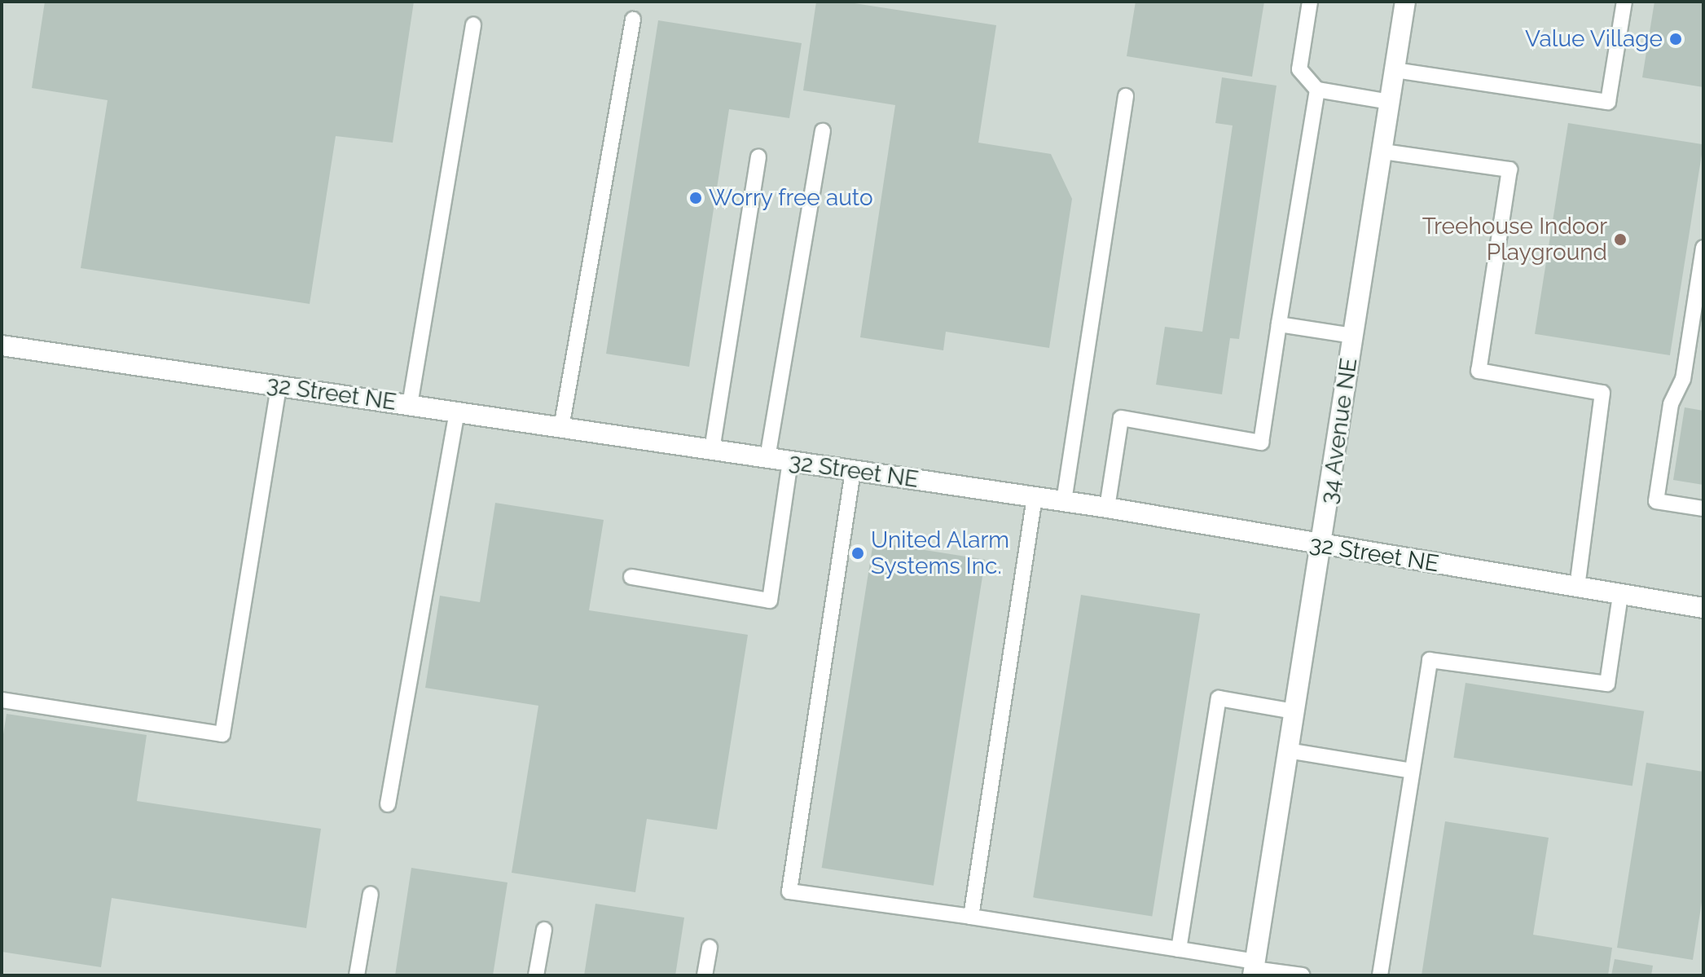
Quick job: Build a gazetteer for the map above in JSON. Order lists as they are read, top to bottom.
{
  "streets": {
    "street": ["32 Street NE", "34 Avenue NE"]
  },
  "crossings": [
    ["32 Street NE", "34 Avenue NE"]
  ],
  "places": [
    "Value Village",
    "Worry free auto",
    "Treehouse Indoor Playground",
    "United Alarm Systems Inc."
  ]
}
